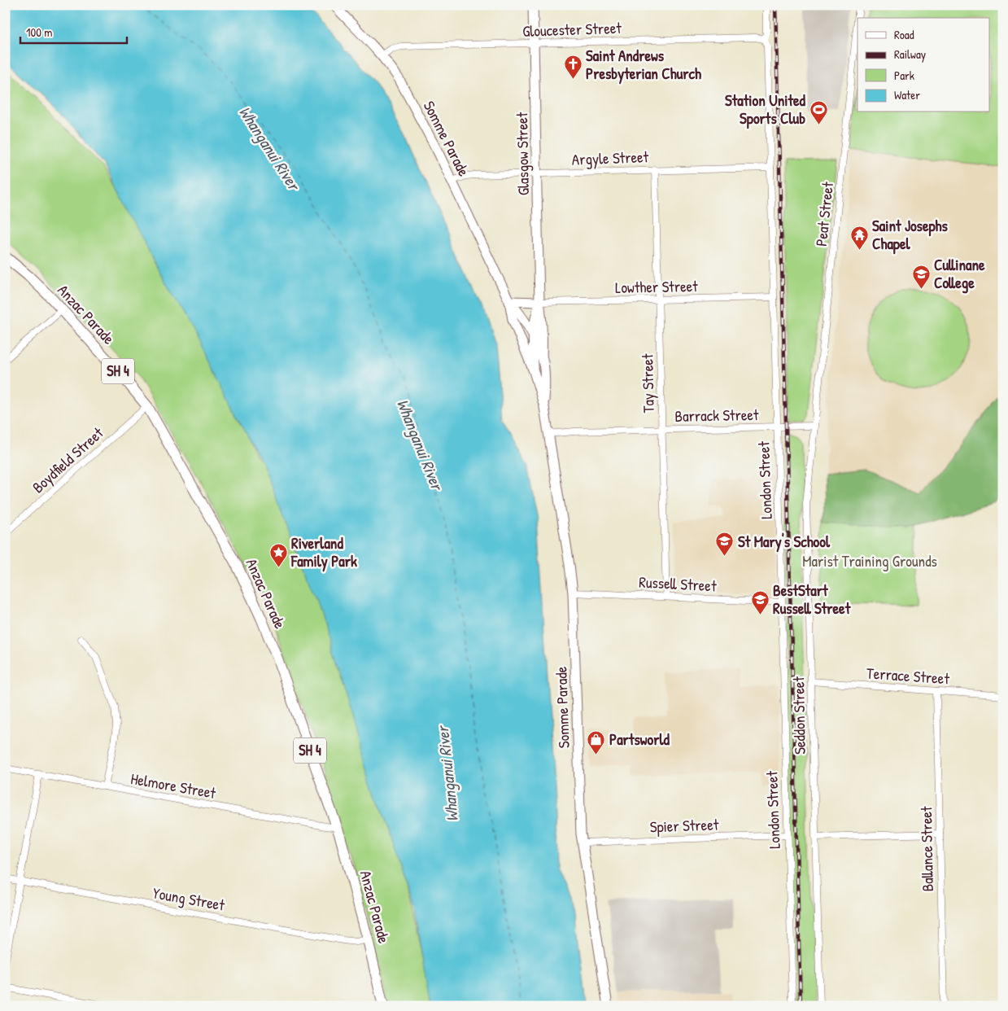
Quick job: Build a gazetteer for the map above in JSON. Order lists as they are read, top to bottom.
{
  "streets": {
    "main road": [
      "Somme Parade",
      "Glasgow Street",
      "Anzac Parade",
      "SH 4"
    ],
    "street": [
      "Gloucester Street",
      "Argyle Street",
      "Peat Street",
      "Lowther Street",
      "Tay Street",
      "Barrack Street",
      "Boydfield Street",
      "London Street",
      "Russell Street",
      "Terrace Street",
      "Seddon Street",
      "Helmore Street",
      "Spier Street",
      "Ballance Street",
      "Young Street"
    ]
  },
  "crossings": [
    ["Gloucester Street", "Somme Parade"],
    ["Gloucester Street", "Glasgow Street"],
    ["Gloucester Street", "London Street"],
    ["Somme Parade", "Glasgow Street"],
    ["Somme Parade", "Argyle Street"],
    ["Somme Parade", "Barrack Street"],
    ["Somme Parade", "Russell Street"],
    ["Somme Parade", "Spier Street"],
    ["Glasgow Street", "Argyle Street"],
    ["Glasgow Street", "Lowther Street"],
    ["Argyle Street", "Tay Street"],
    ["Argyle Street", "London Street"],
    ["Peat Street", "Barrack Street"],
    ["Peat Street", "Seddon Street"],
    ["Lowther Street", "Tay Street"],
    ["Lowther Street", "London Street"],
    ["Anzac Parade", "Boydfield Street"],
    ["Anzac Parade", "Helmore Street"],
    ["Anzac Parade", "Young Street"],
    ["Tay Street", "Barrack Street"],
    ["Tay Street", "Russell Street"],
    ["Barrack Street", "London Street"],
    ["Barrack Street", "Seddon Street"],
    ["London Street", "Russell Street"],
    ["London Street", "Spier Street"],
    ["Terrace Street", "Seddon Street"],
    ["Terrace Street", "Ballance Street"]
  ],
  "water": ["Whanganui River"],
  "parks": ["Marist Training Grounds"],
  "places": {
    "church": ["Saint Andrews Presbyterian Church"],
    "sports": ["Station United Sports Club"],
    "temple": ["Saint Josephs Chapel"],
    "school or university": ["Cullinane College", "St Mary's School", "BestStart Russell Street"],
    "place": ["Riverland Family Park"],
    "shop": ["Partsworld"]
  },
  "legend": [
    "Road",
    "Railway",
    "Park",
    "Water"
  ],
  "scale_bar": "100 m"
}
